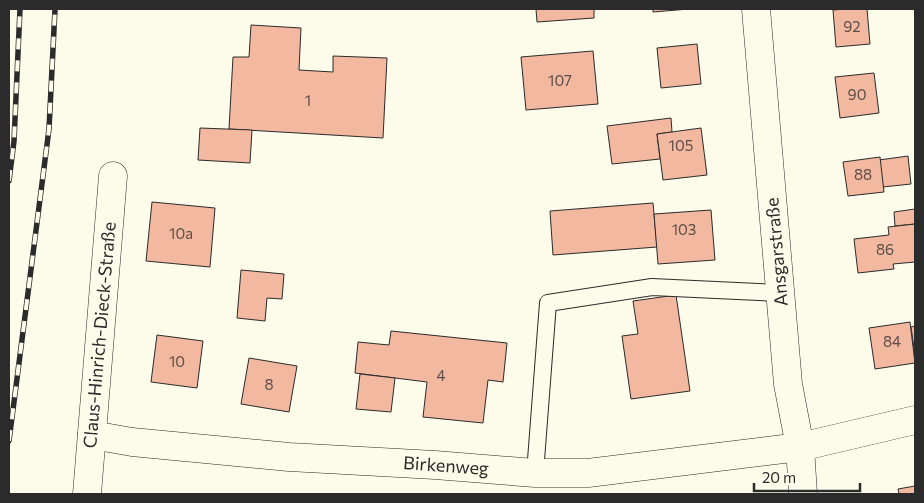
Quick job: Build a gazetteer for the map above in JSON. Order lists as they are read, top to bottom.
{
  "streets": {
    "street": ["Ansgarstraße", "Claus-Hinrich-Dieck-Straße", "Birkenweg"]
  },
  "crossings": [
    ["Ansgarstraße", "Birkenweg"],
    ["Claus-Hinrich-Dieck-Straße", "Birkenweg"]
  ],
  "house_numbers": [
    "92",
    "107",
    "90",
    "1",
    "105",
    "88",
    "103",
    "10a",
    "86",
    "84",
    "10",
    "4",
    "8"
  ],
  "scale_bar": "20 m"
}
